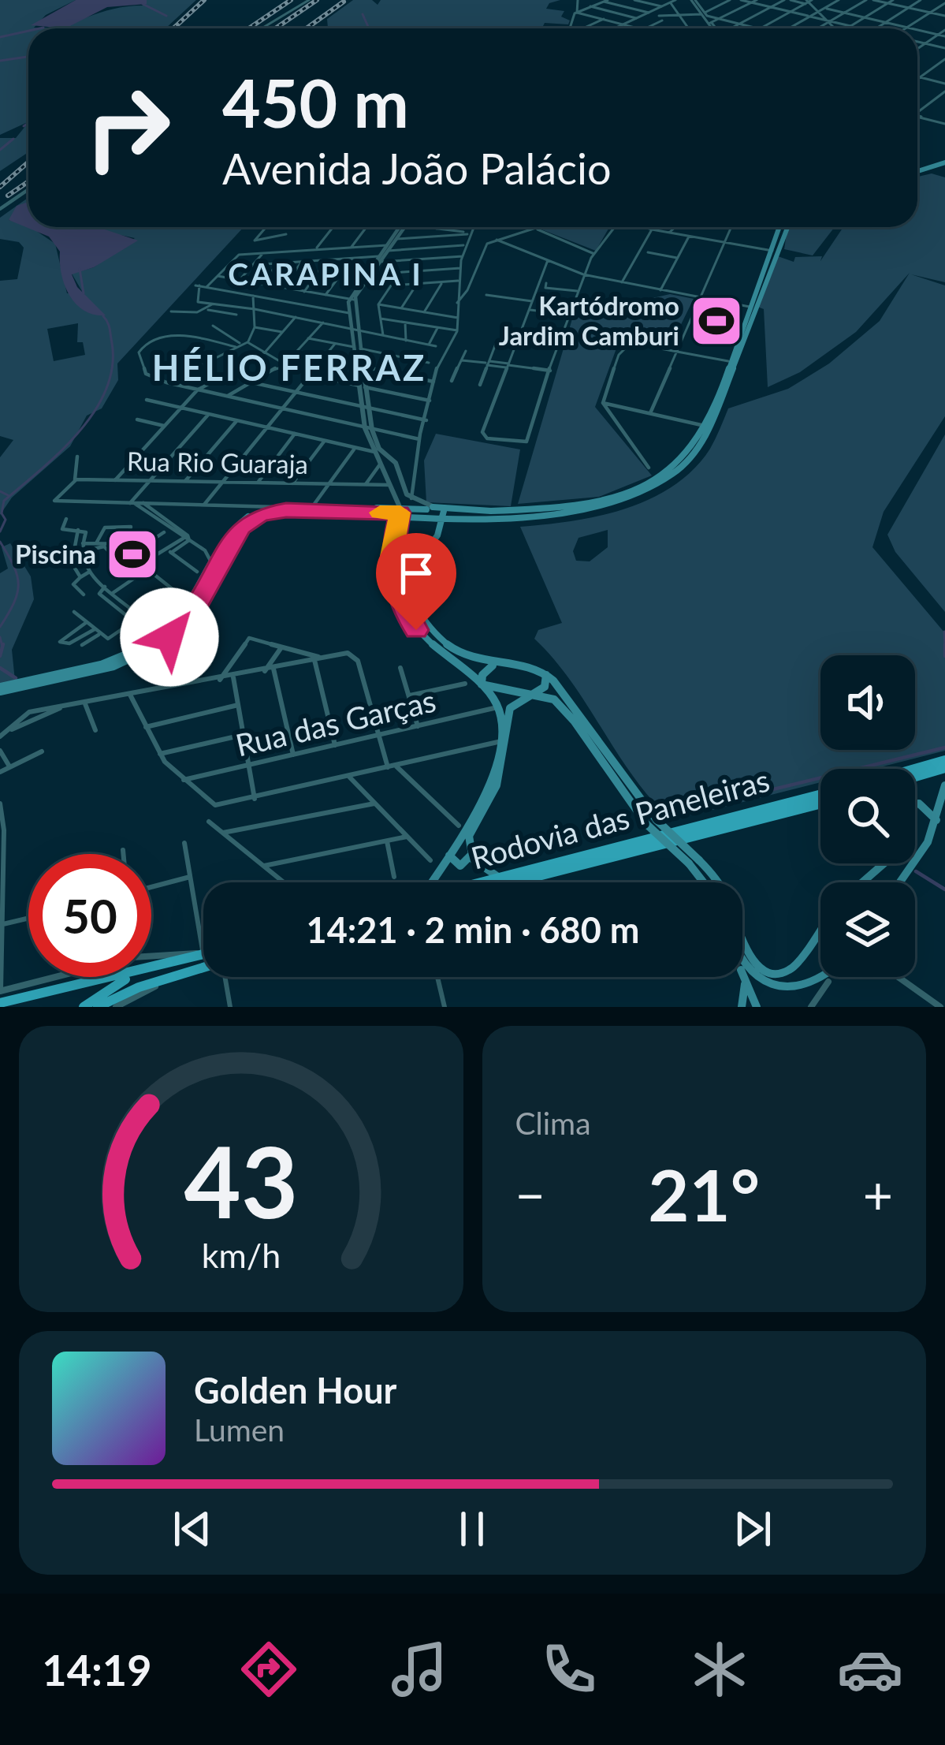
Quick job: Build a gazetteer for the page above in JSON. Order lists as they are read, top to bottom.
{
  "streets": {
    "main road": ["Rodovia das Paneleiras"],
    "street": ["Rua Rio Guaraja", "Rua das Garças"]
  },
  "districts": ["CARAPINA I", "HÉLIO FERRAZ"],
  "places": {
    "sports": ["Kartódromo Jardim Camburi", "Piscina"]
  },
  "page": {
    "turn": ["450 m", "Avenida João Palácio"],
    "limit": "50",
    "trip": "14:21 · 2 min · 680 m",
    "tile": "Clima",
    "heat": ["−", "21°", "+"],
    "song": ["Golden Hour", "Lumen"],
    "tabs": "14:19",
    "gauge": ["43", "km/h"]
  }
}
